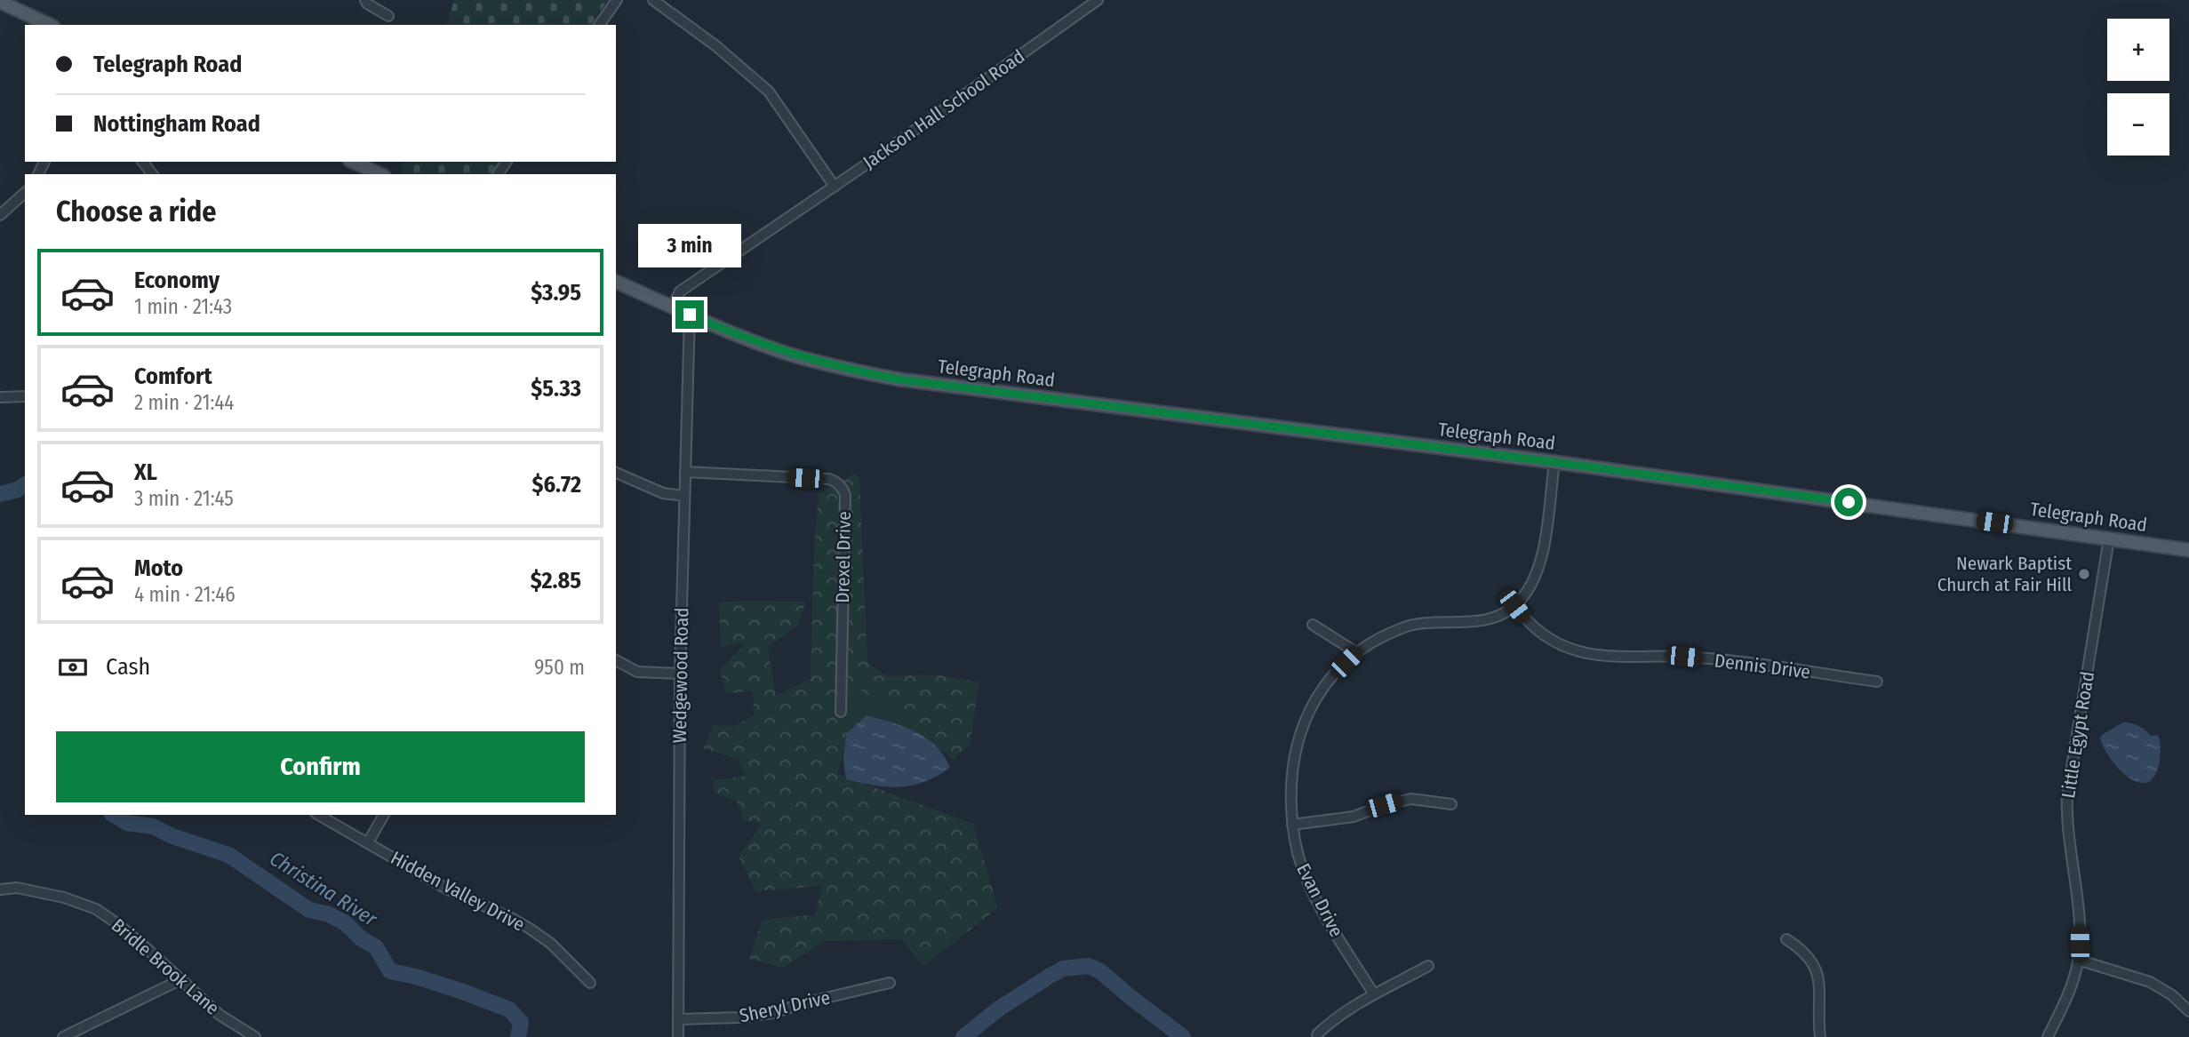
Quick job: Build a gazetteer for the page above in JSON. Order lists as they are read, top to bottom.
{
  "streets": {
    "main road": ["Telegraph Road"],
    "street": [
      "Jackson Hall School Road",
      "Drexel Drive",
      "Dennis Drive",
      "Wedgewood Road",
      "Little Egypt Road",
      "Hidden Valley Drive",
      "Evan Drive",
      "Bridle Brook Lane",
      "Sheryl Drive"
    ]
  },
  "crossings": [
    ["Jackson Hall School Road", "Telegraph Road"],
    ["Telegraph Road", "Wedgewood Road"],
    ["Telegraph Road", "Little Egypt Road"],
    ["Drexel Drive", "Wedgewood Road"],
    ["Dennis Drive", "Evan Drive"],
    ["Wedgewood Road", "Sheryl Drive"]
  ],
  "water": ["Christina River"],
  "places": ["Newark Baptist Church at Fair Hill"],
  "page": {
    "map_buttons": ["+", "−"],
    "banner": ["Telegraph Road", "Nottingham Road"],
    "heading": "Choose a ride",
    "bubble": "3 min",
    "list": [
      {
        "name": "Economy",
        "note": "1 min · 21:43",
        "value": "$3.95"
      },
      {
        "name": "Comfort",
        "note": "2 min · 21:44",
        "value": "$5.33"
      },
      {
        "name": "XL",
        "note": "3 min · 21:45",
        "value": "$6.72"
      },
      {
        "name": "Moto",
        "note": "4 min · 21:46",
        "value": "$2.85"
      }
    ],
    "pay": ["Cash", "950 m"],
    "buttons": "Confirm"
  }
}
